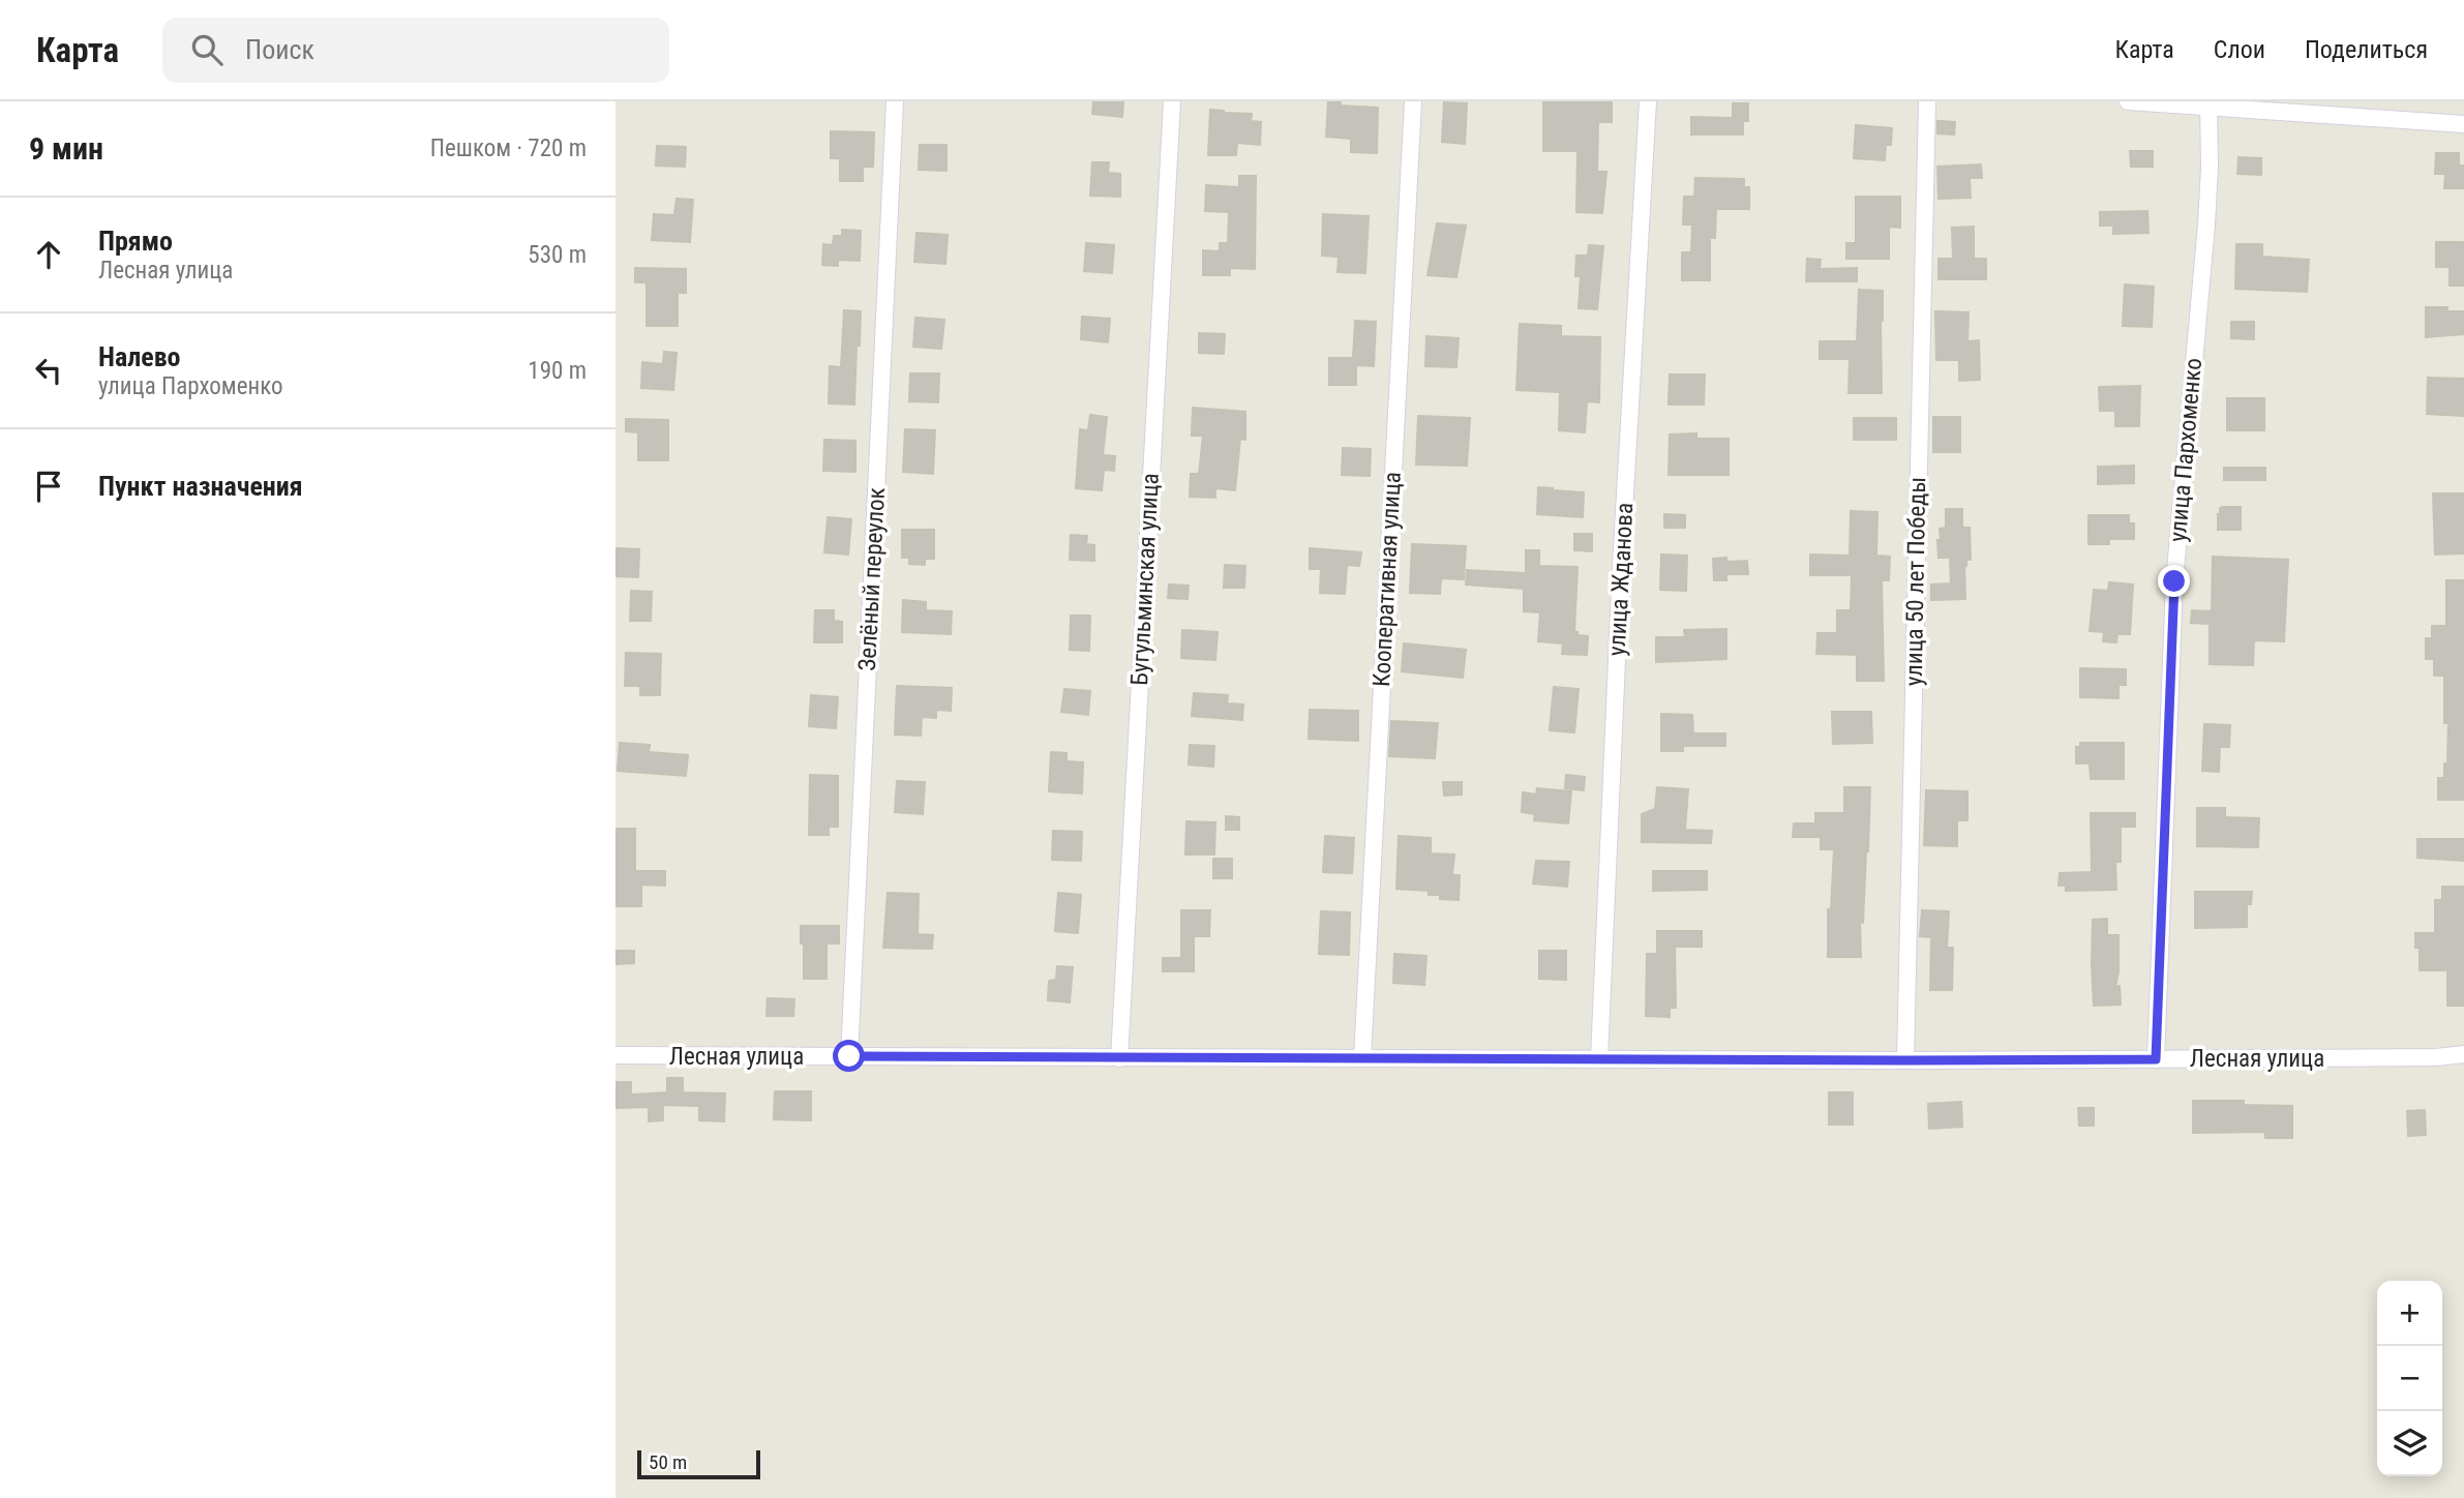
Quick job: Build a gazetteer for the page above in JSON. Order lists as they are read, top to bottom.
{
  "streets": {
    "street": [
      "улица Пархоменко",
      "Зелёный переулок",
      "Бугульминская улица",
      "Кооперативная улица",
      "улица Жданова",
      "улица 50 лет Победы",
      "Лесная улица"
    ]
  },
  "crossings": [
    ["улица Пархоменко", "Лесная улица"],
    ["Зелёный переулок", "Лесная улица"],
    ["Бугульминская улица", "Лесная улица"],
    ["Кооперативная улица", "Лесная улица"],
    ["улица Жданова", "Лесная улица"],
    ["улица 50 лет Победы", "Лесная улица"]
  ],
  "scale_bar": "50 m",
  "page": {
    "header": "Карта",
    "search": "Поиск",
    "nav": ["Карта", "Слои", "Поделиться"],
    "heading": ["9 мин", "Пешком · 720 m"],
    "list": [
      ["Прямо", "Лесная улица", "530 m"],
      ["Налево", "улица Пархоменко", "190 m"],
      "Пункт назначения"
    ],
    "map_buttons": ["+", "−"],
    "scale": "50 m"
  }
}
